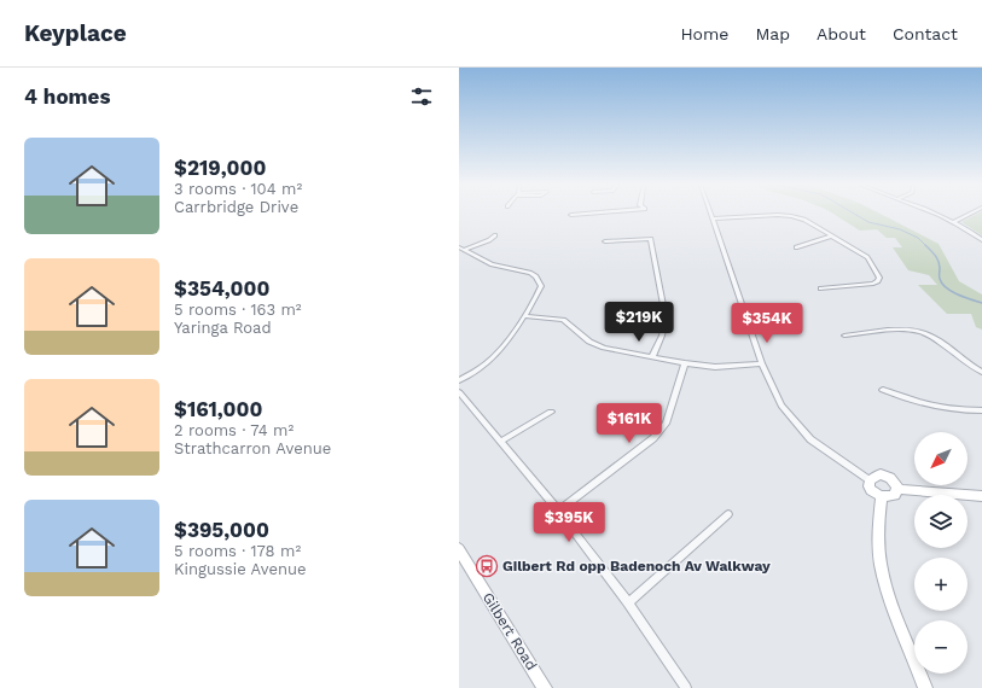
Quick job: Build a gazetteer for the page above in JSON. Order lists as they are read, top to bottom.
{
  "streets": {
    "street": ["Gilbert Road"]
  },
  "places": {
    "bus stop": ["Gilbert Rd opp Badenoch Av Walkway"]
  },
  "north": "bottom left",
  "page": {
    "header": "Keyplace",
    "nav": [
      "Home",
      "Map",
      "About",
      "Contact"
    ],
    "heading": "4 homes",
    "list": [
      {
        "name": "$219,000",
        "note": "3 rooms · 104 m² · Carrbridge Drive"
      },
      {
        "name": "$354,000",
        "note": "5 rooms · 163 m² · Yaringa Road"
      },
      {
        "name": "$161,000",
        "note": "2 rooms · 74 m² · Strathcarron Avenue"
      },
      {
        "name": "$395,000",
        "note": "5 rooms · 178 m² · Kingussie Avenue"
      }
    ],
    "price": [
      "$219K",
      "$354K",
      "$161K",
      "$395K"
    ],
    "map_buttons": ["+", "−"]
  }
}
